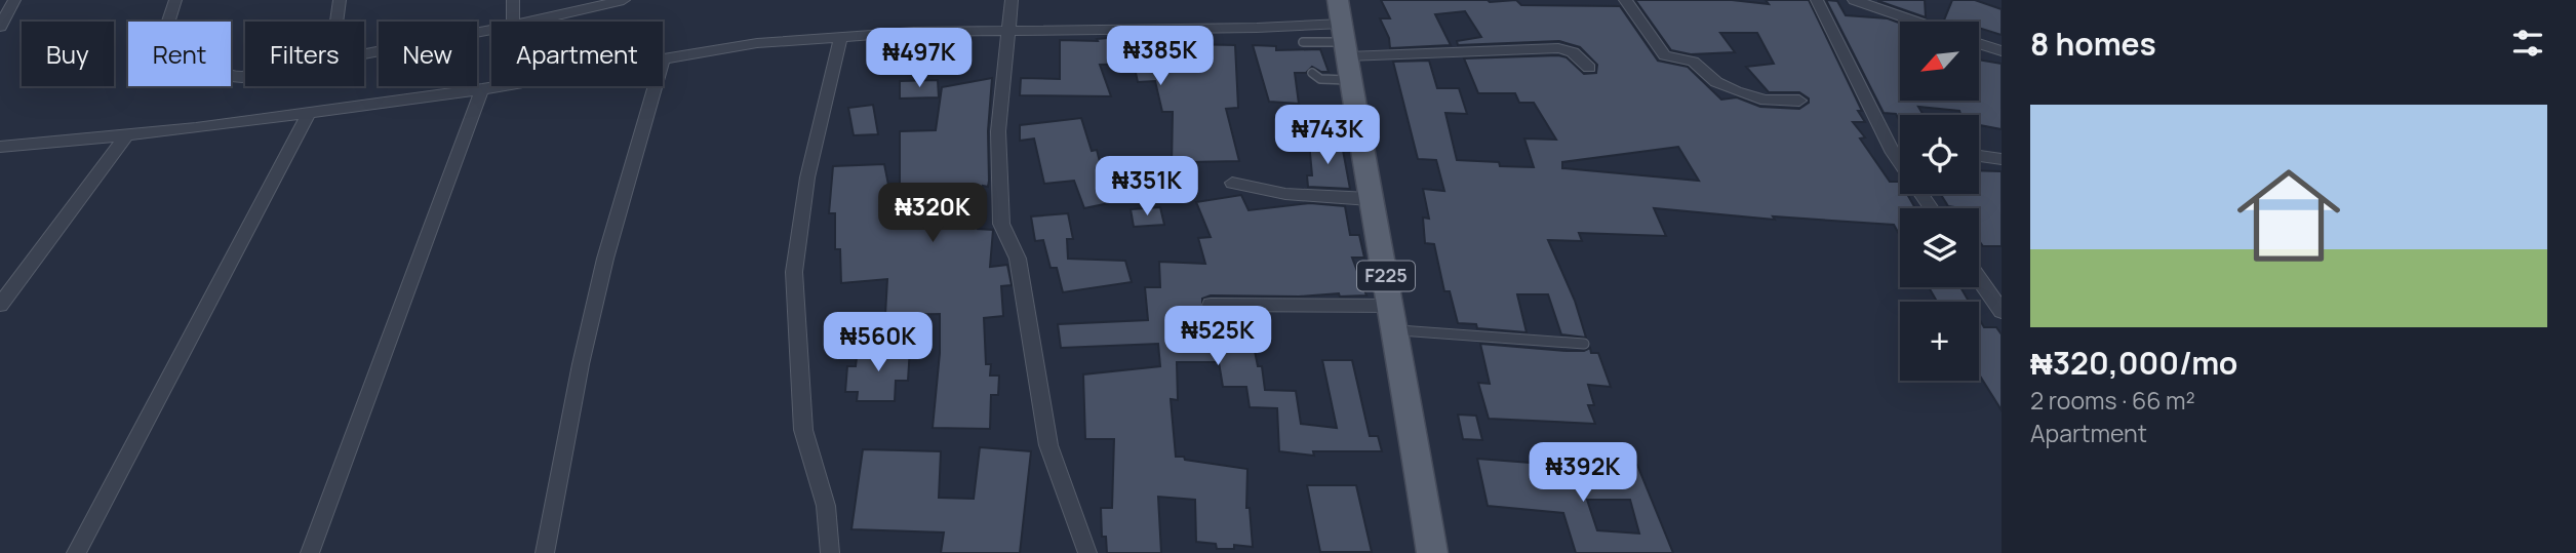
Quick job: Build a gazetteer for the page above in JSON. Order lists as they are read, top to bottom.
{
  "streets": {
    "main road": ["F225"]
  },
  "north": "bottom left",
  "page": {
    "heading": "8 homes",
    "map_buttons": "+",
    "chip": [
      "Buy",
      "Rent",
      "Filters",
      "New",
      "Apartment"
    ],
    "price": [
      "₦385K",
      "₦497K",
      "₦743K",
      "₦351K",
      "₦320K",
      "₦525K",
      "₦560K",
      "₦392K"
    ],
    "list": [
      {
        "name": "₦320,000/mo",
        "note": "2 rooms · 66 m² · Apartment"
      }
    ]
  }
}
